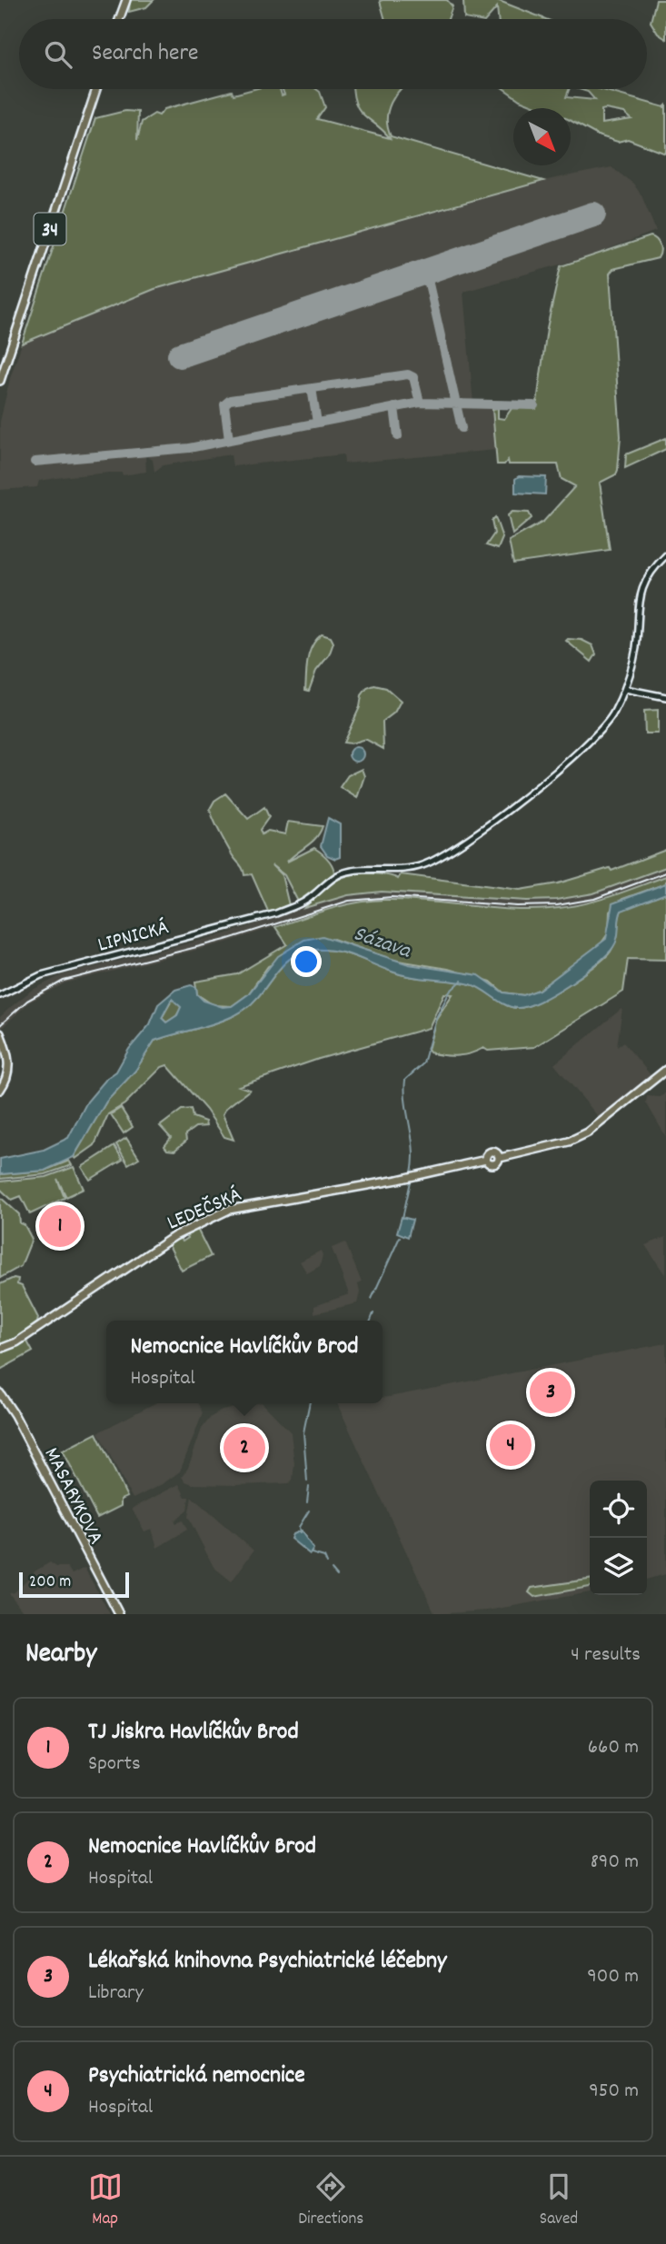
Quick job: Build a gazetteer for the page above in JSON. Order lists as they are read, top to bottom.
{
  "streets": {
    "main road": ["34", "LEDEČSKÁ", "MASARYKOVA"],
    "street": ["LIPNICKÁ"]
  },
  "water": ["Sázava"],
  "scale_bar": "200 m",
  "north": "bottom right",
  "page": {
    "search": "Search here",
    "pins": [
      "1",
      "3",
      "4",
      "2"
    ],
    "popup": ["Nemocnice Havlíčkův Brod", "Hospital"],
    "scale": "200 m",
    "heading": ["Nearby", "4 results"],
    "list": [
      {
        "mark": "1",
        "name": "TJ Jiskra Havlíčkův Brod",
        "note": "Sports",
        "value": "660 m"
      },
      {
        "mark": "2",
        "name": "Nemocnice Havlíčkův Brod",
        "note": "Hospital",
        "value": "890 m"
      },
      {
        "mark": "3",
        "name": "Lékařská knihovna Psychiatrické léčebny",
        "note": "Library",
        "value": "900 m"
      },
      {
        "mark": "4",
        "name": "Psychiatrická nemocnice",
        "note": "Hospital",
        "value": "950 m"
      }
    ],
    "nav": ["Map", "Directions", "Saved"]
  }
}
